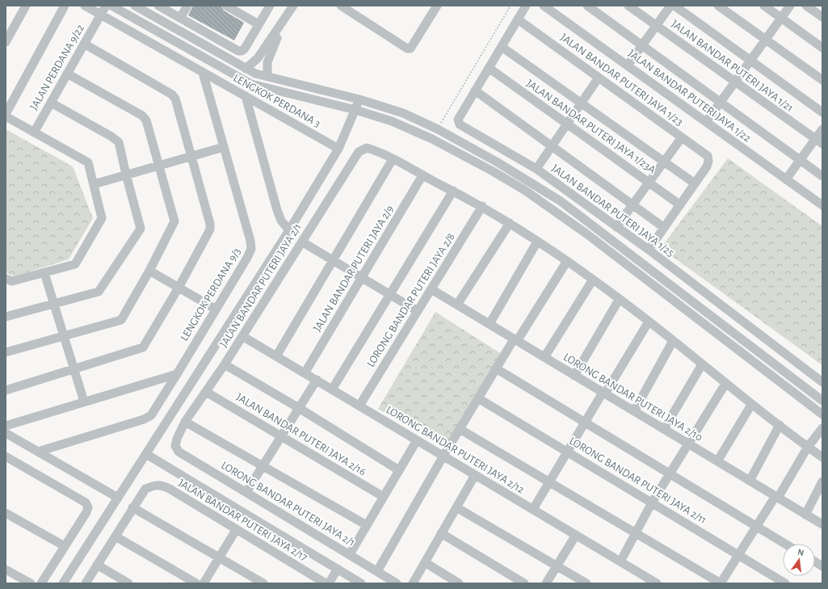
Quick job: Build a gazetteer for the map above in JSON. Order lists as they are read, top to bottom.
{
  "streets": {
    "street": [
      "JALAN BANDAR PUTERI JAYA 1/21",
      "JALAN PERDANA 9/22",
      "JALAN BANDAR PUTERI JAYA 1/23",
      "JALAN BANDAR PUTERI JAYA 1/22",
      "LENGKOK PERDANA 3",
      "JALAN BANDAR PUTERI JAYA 1/23A",
      "JALAN BANDAR PUTERI JAYA 1/25",
      "JALAN BANDAR PUTERI JAYA 2/9",
      "JALAN BANDAR PUTERI JAYA 2/1",
      "LENGKOK PERDANA 9/3",
      "LORONG BANDAR PUTERI JAYA 2/8",
      "LORONG BANDAR PUTERI JAYA 2/10",
      "JALAN BANDAR PUTERI JAYA 2/16",
      "LORONG BANDAR PUTERI JAYA 2/12",
      "LORONG BANDAR PUTERI JAYA 2/11",
      "LORONG BANDAR PUTERI JAYA 2/1",
      "JALAN BANDAR PUTERI JAYA 2/17"
    ]
  },
  "crossings": [
    ["LENGKOK PERDANA 3", "LENGKOK PERDANA 9/3"],
    ["JALAN BANDAR PUTERI JAYA 2/9", "LORONG BANDAR PUTERI JAYA 2/12"],
    ["JALAN BANDAR PUTERI JAYA 2/1", "JALAN BANDAR PUTERI JAYA 2/16"],
    ["JALAN BANDAR PUTERI JAYA 2/1", "LORONG BANDAR PUTERI JAYA 2/12"],
    ["JALAN BANDAR PUTERI JAYA 2/1", "LORONG BANDAR PUTERI JAYA 2/1"],
    ["LORONG BANDAR PUTERI JAYA 2/8", "LORONG BANDAR PUTERI JAYA 2/10"],
    ["LORONG BANDAR PUTERI JAYA 2/8", "LORONG BANDAR PUTERI JAYA 2/12"]
  ],
  "north": "top"
}
